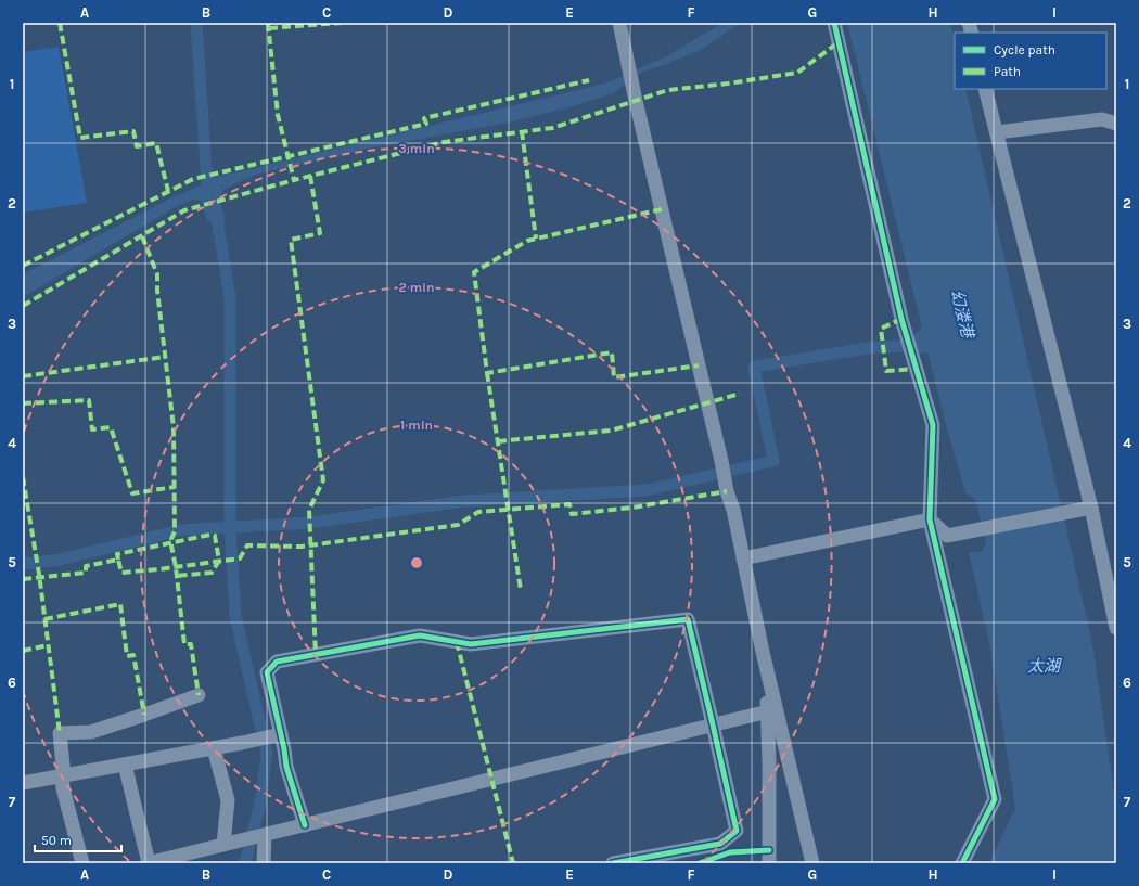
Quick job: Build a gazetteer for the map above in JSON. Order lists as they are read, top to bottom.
{
  "water": ["幻溇港", "太湖"],
  "legend": ["Cycle path", "Path"],
  "scale_bar": "50 m",
  "grid": {
    "columns": [
      "A",
      "B",
      "C",
      "D",
      "E",
      "F",
      "G",
      "H",
      "I"
    ],
    "rows": [
      "1",
      "2",
      "3",
      "4",
      "5",
      "6",
      "7"
    ]
  },
  "rings": ["3 min", "2 min", "1 min"]
}
